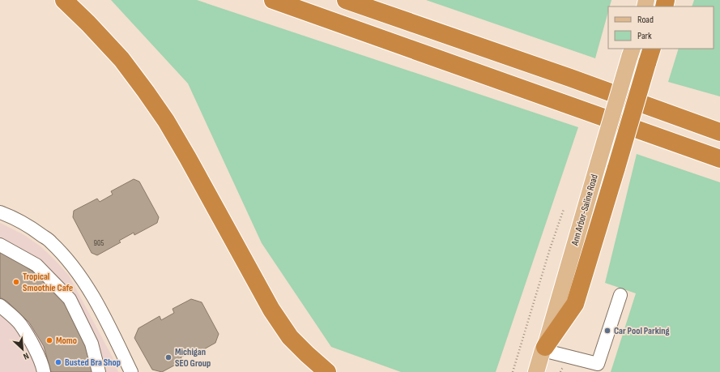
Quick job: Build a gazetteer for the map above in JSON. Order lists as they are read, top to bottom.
{
  "streets": {
    "main road": ["Ann Arbor-Saline Road"]
  },
  "places": [
    "Tropical Smoothie Cafe",
    "Car Pool Parking",
    "Momo",
    "Michigan SEO Group",
    "Busted Bra Shop"
  ],
  "house_numbers": ["905"],
  "legend": ["Road", "Park"],
  "north": "bottom right"
}
